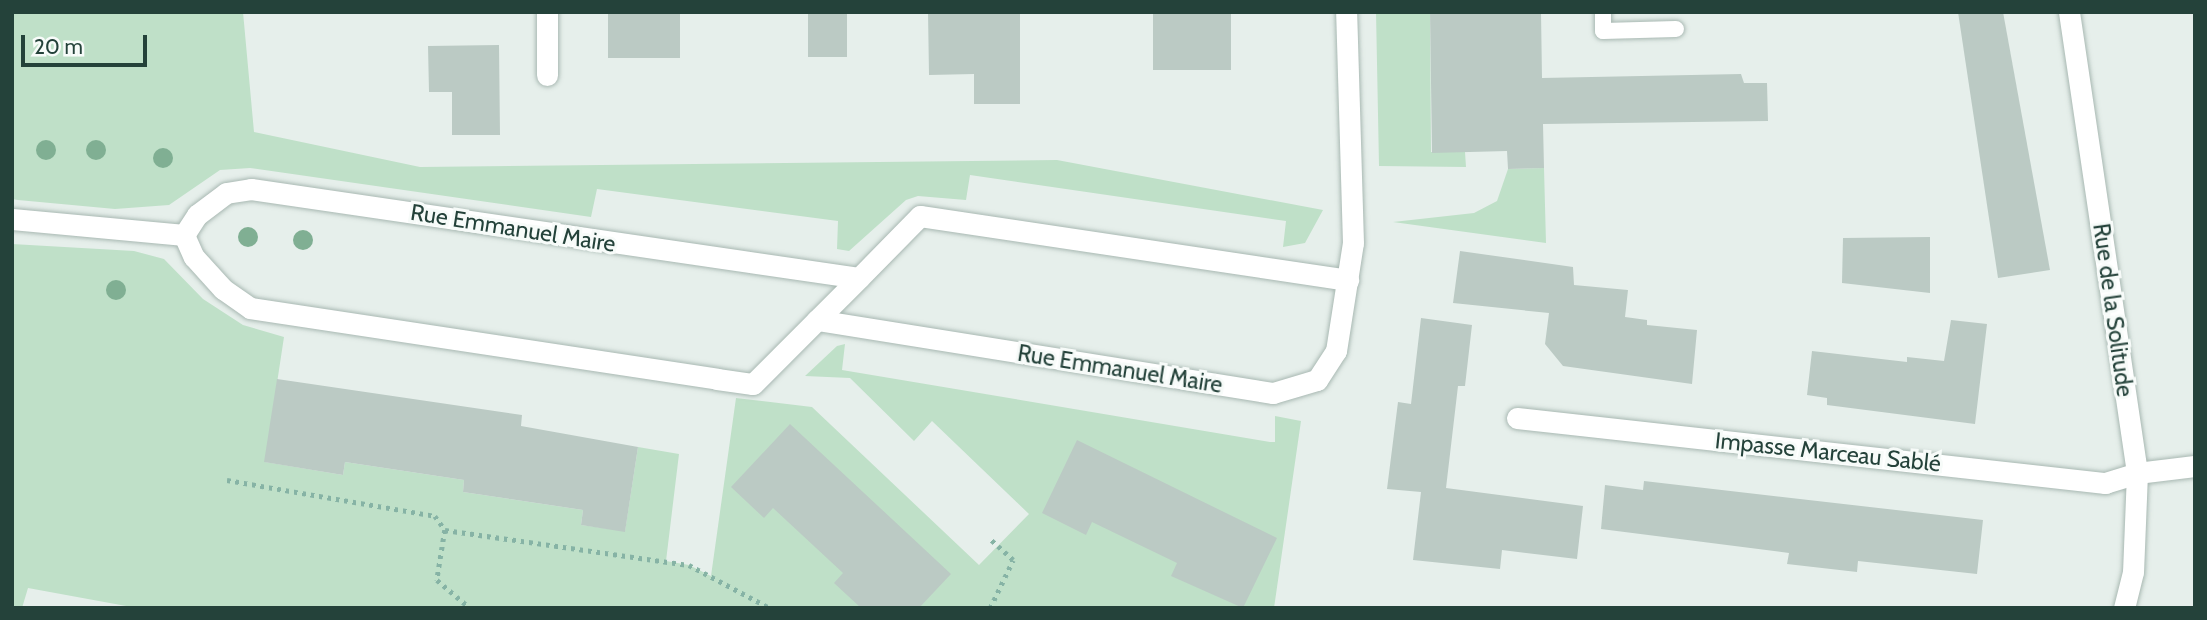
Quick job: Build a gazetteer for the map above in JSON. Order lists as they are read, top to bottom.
{
  "streets": {
    "street": ["Rue Emmanuel Maire", "Rue de la Solitude", "Impasse Marceau Sablé"]
  },
  "crossings": [
    ["Rue de la Solitude", "Impasse Marceau Sablé"]
  ],
  "scale_bar": "20 m"
}
